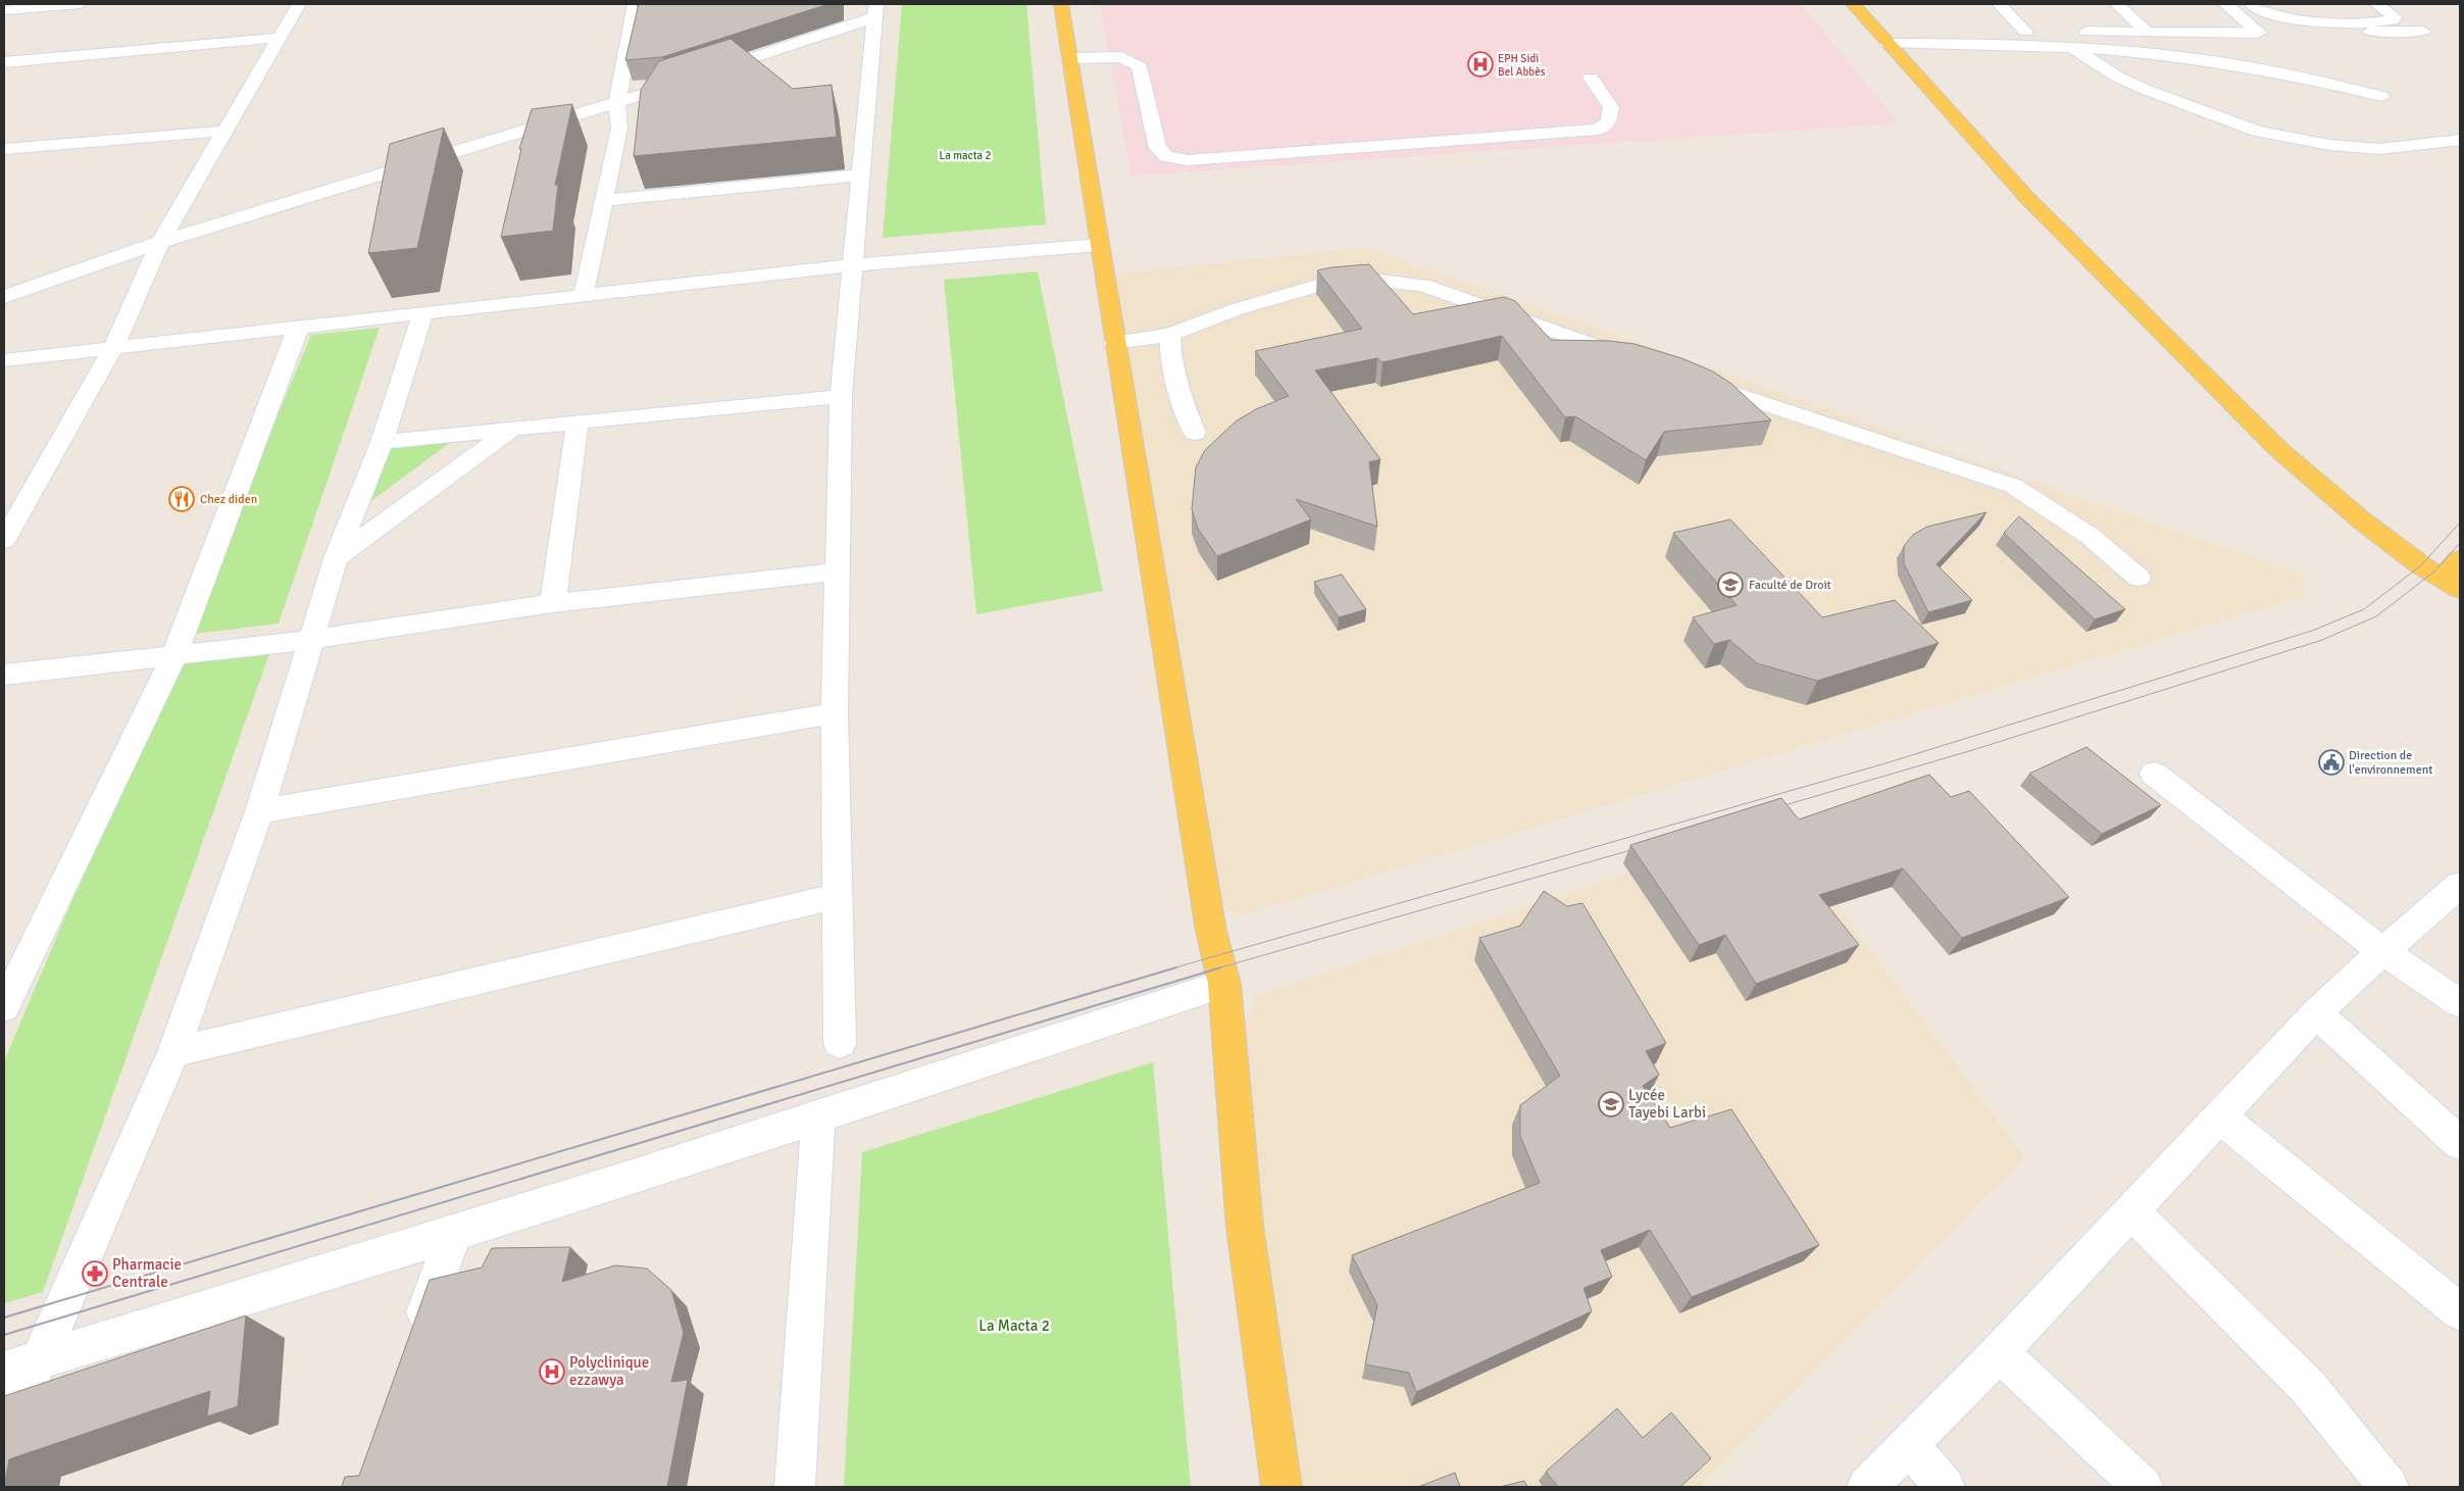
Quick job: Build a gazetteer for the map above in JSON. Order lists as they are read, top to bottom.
{
  "parks": ["La macta 2", "La Macta 2"],
  "places": {
    "hospital": ["EPH Sidi Bel Abbès", "Polyclinique ezzawya"],
    "restaurant": ["Chez diden"],
    "school or university": ["Faculté de Droit", "Lycée Tayebi Larbi"],
    "public building": ["Direction de l'environnement"],
    "pharmacy": ["Pharmacie Centrale"]
  }
}
